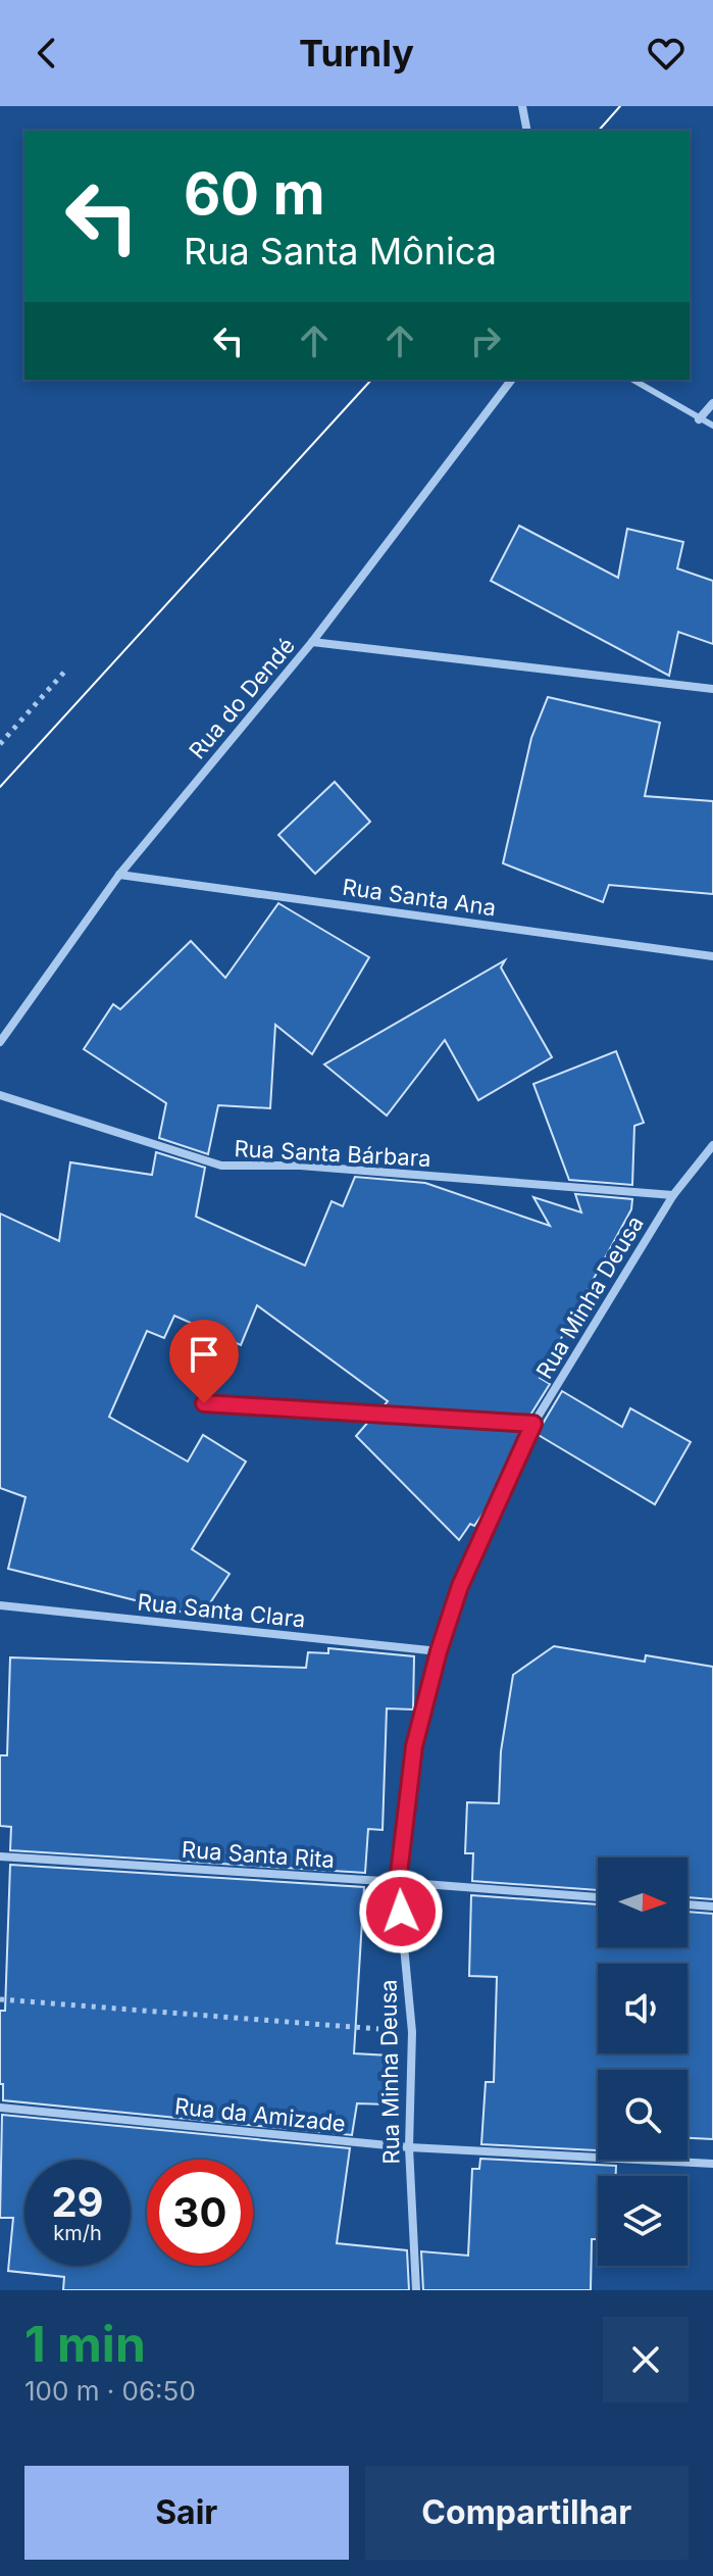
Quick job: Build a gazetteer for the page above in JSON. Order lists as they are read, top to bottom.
{
  "streets": {
    "street": [
      "Rua do Dendé",
      "Rua Santa Ana",
      "Rua Santa Bárbara",
      "Rua Minha Deusa",
      "Rua Santa Clara",
      "Rua Santa Rita",
      "Rua da Amizade"
    ]
  },
  "crossings": [
    ["Rua do Dendé", "Rua Santa Ana"],
    ["Rua Santa Bárbara", "Rua Minha Deusa"],
    ["Rua Minha Deusa", "Rua Santa Clara"],
    ["Rua Minha Deusa", "Rua Santa Rita"],
    ["Rua Minha Deusa", "Rua da Amizade"]
  ],
  "north": "right",
  "page": {
    "header": "Turnly",
    "turn": ["60 m", "Rua Santa Mônica"],
    "speed": "29 km/h",
    "limit": "30",
    "heading": ["1 min", "100 m · 06:50"],
    "buttons": ["Sair", "Compartilhar"]
  }
}
